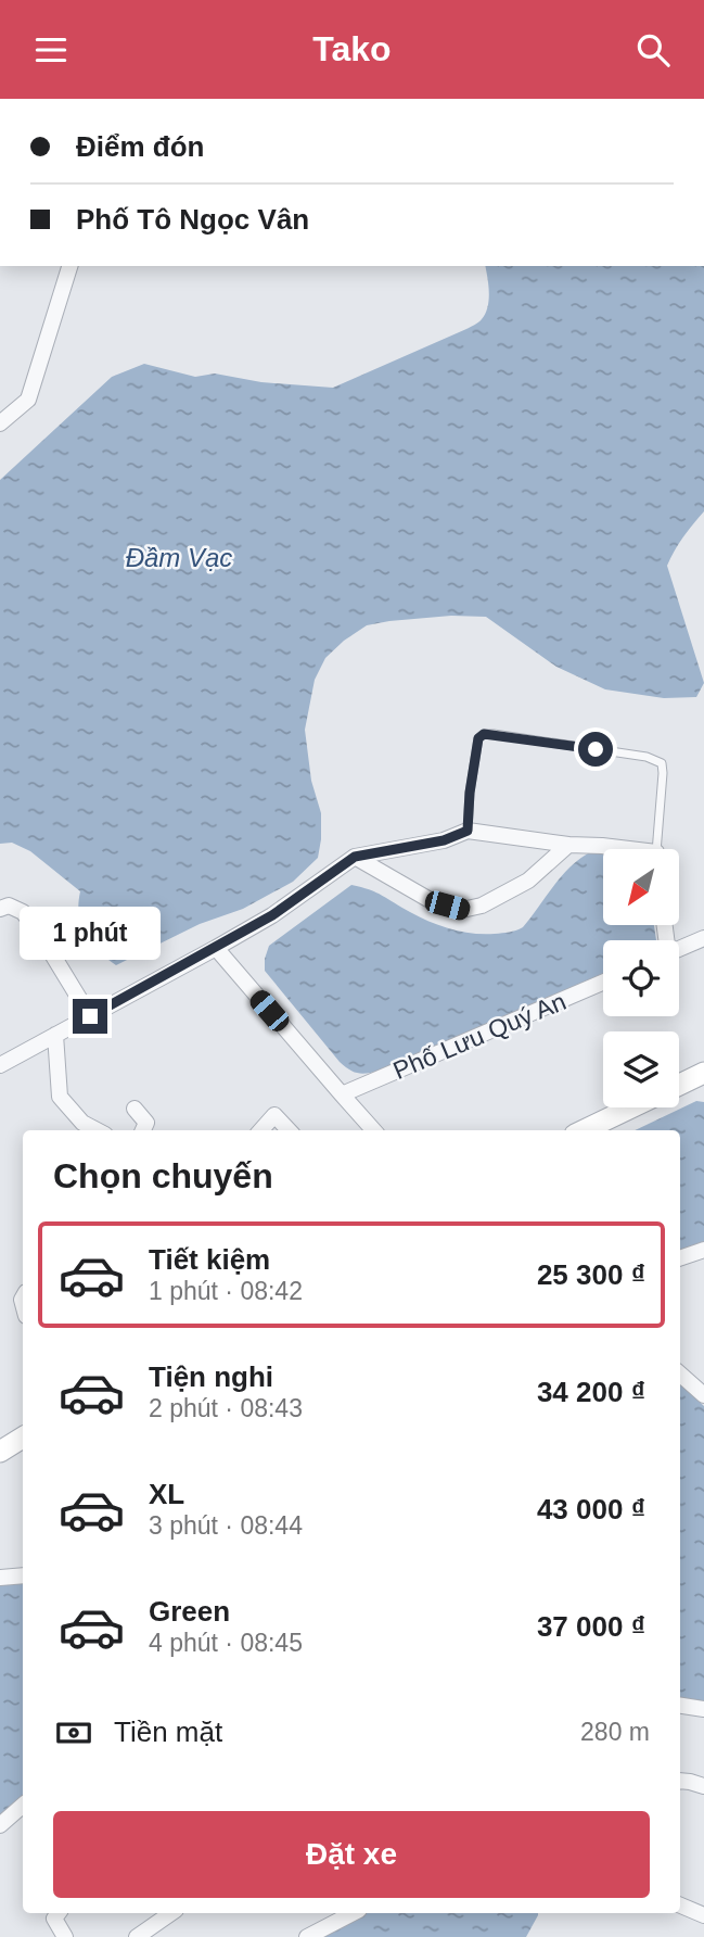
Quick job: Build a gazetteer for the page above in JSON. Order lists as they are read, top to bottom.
{
  "streets": {
    "street": ["Phố Lưu Quý An"]
  },
  "water": ["Đầm Vạc"],
  "north": "bottom left",
  "page": {
    "header": "Tako",
    "banner": ["Điểm đón", "Phố Tô Ngọc Vân"],
    "bubble": "1 phút",
    "heading": "Chọn chuyến",
    "list": [
      {
        "name": "Tiết kiệm",
        "note": "1 phút · 08:42",
        "value": "25 300 ₫"
      },
      {
        "name": "Tiện nghi",
        "note": "2 phút · 08:43",
        "value": "34 200 ₫"
      },
      {
        "name": "XL",
        "note": "3 phút · 08:44",
        "value": "43 000 ₫"
      },
      {
        "name": "Green",
        "note": "4 phút · 08:45",
        "value": "37 000 ₫"
      }
    ],
    "pay": ["Tiền mặt", "280 m"],
    "buttons": "Đặt xe"
  }
}
